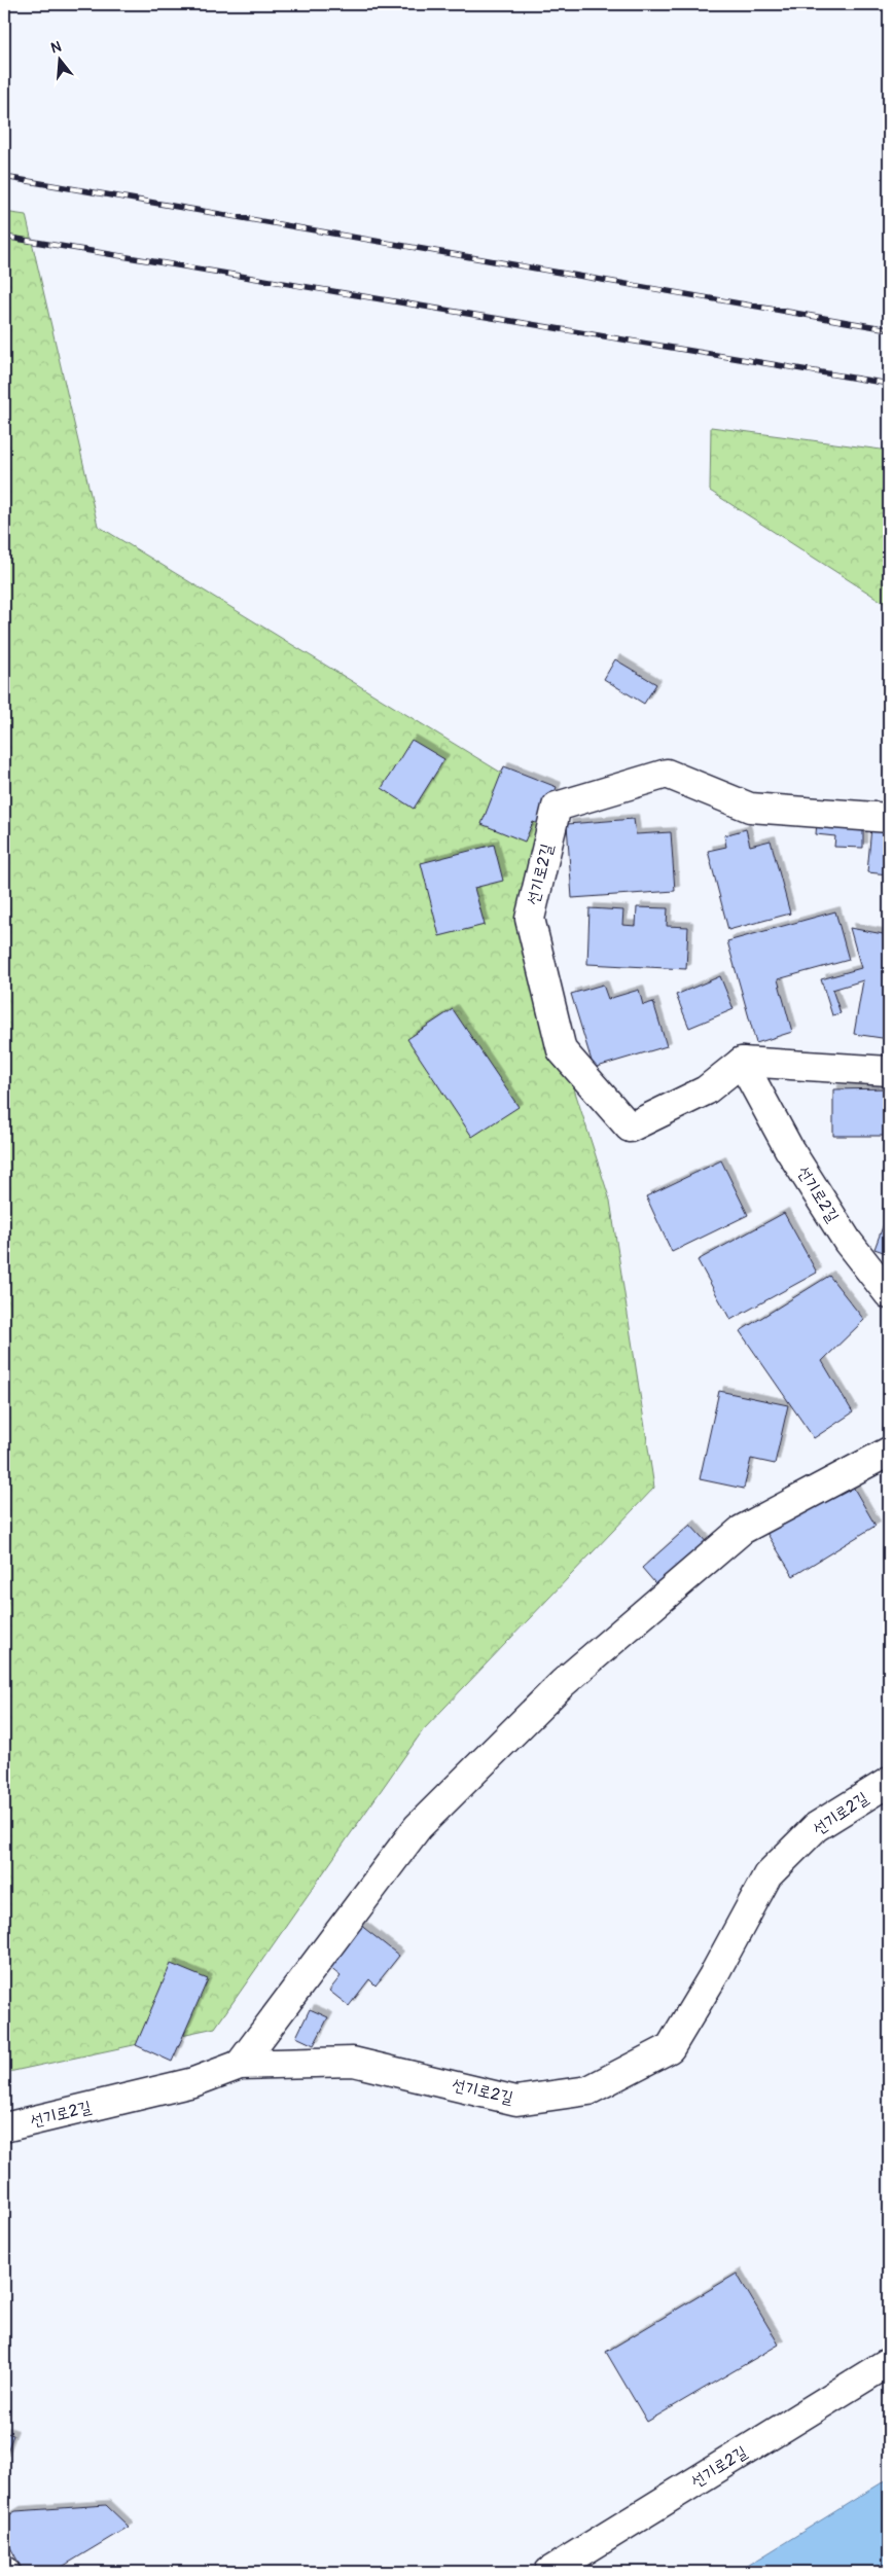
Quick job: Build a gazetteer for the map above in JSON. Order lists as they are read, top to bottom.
{
  "streets": {
    "street": ["선기로2길"]
  },
  "north": "top"
}
